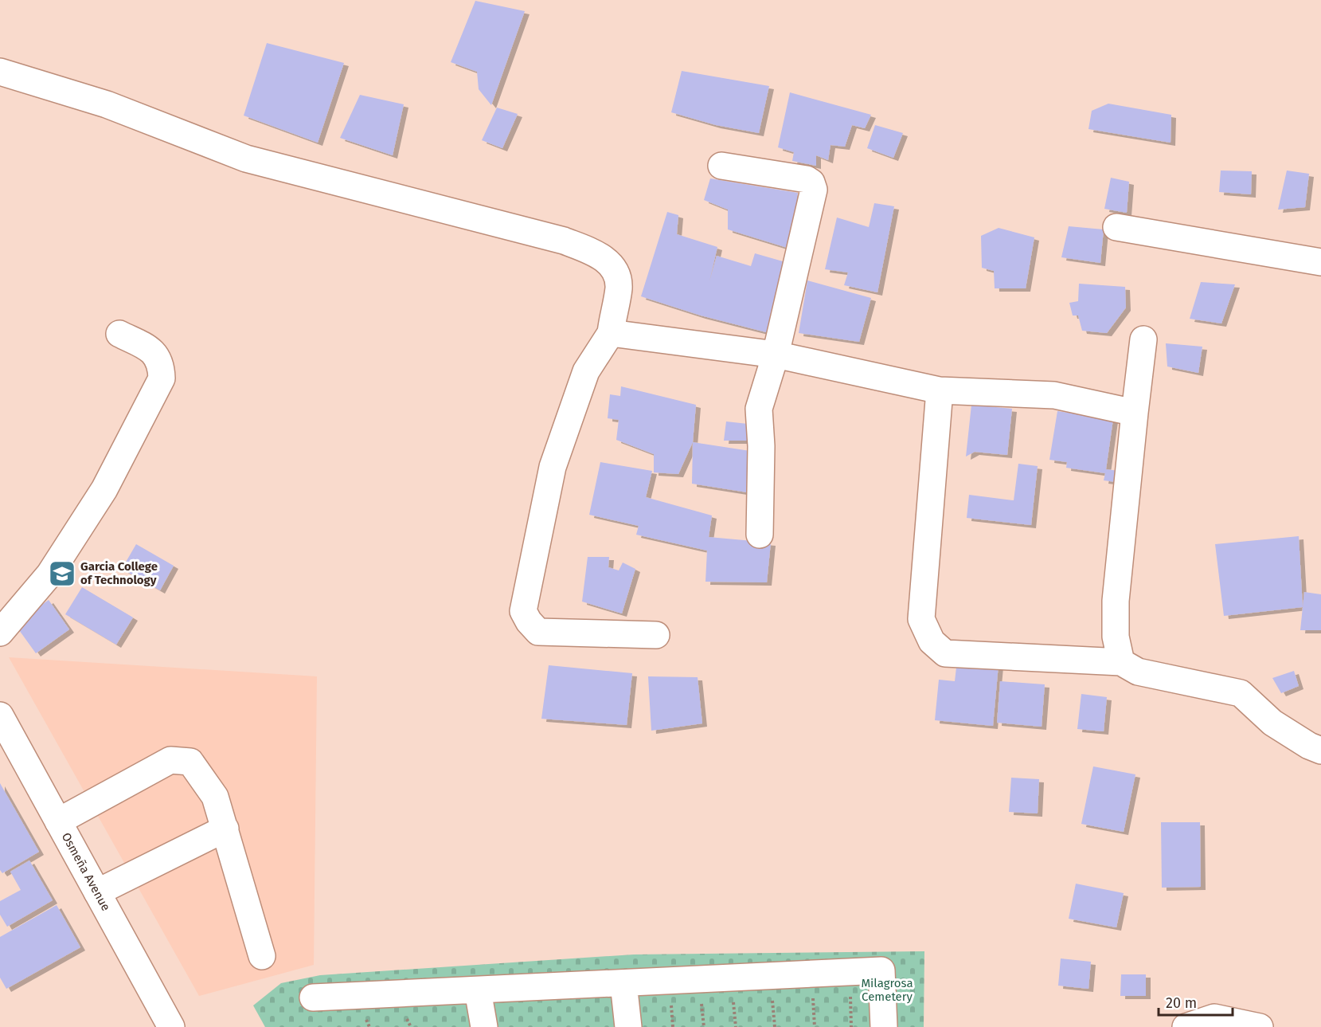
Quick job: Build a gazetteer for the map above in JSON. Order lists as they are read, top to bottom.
{
  "streets": {
    "street": ["Osmeña Avenue"]
  },
  "parks": ["Milagrosa Cemetery"],
  "places": {
    "school or university": ["Garcia College of Technology"]
  },
  "scale_bar": "20 m"
}
